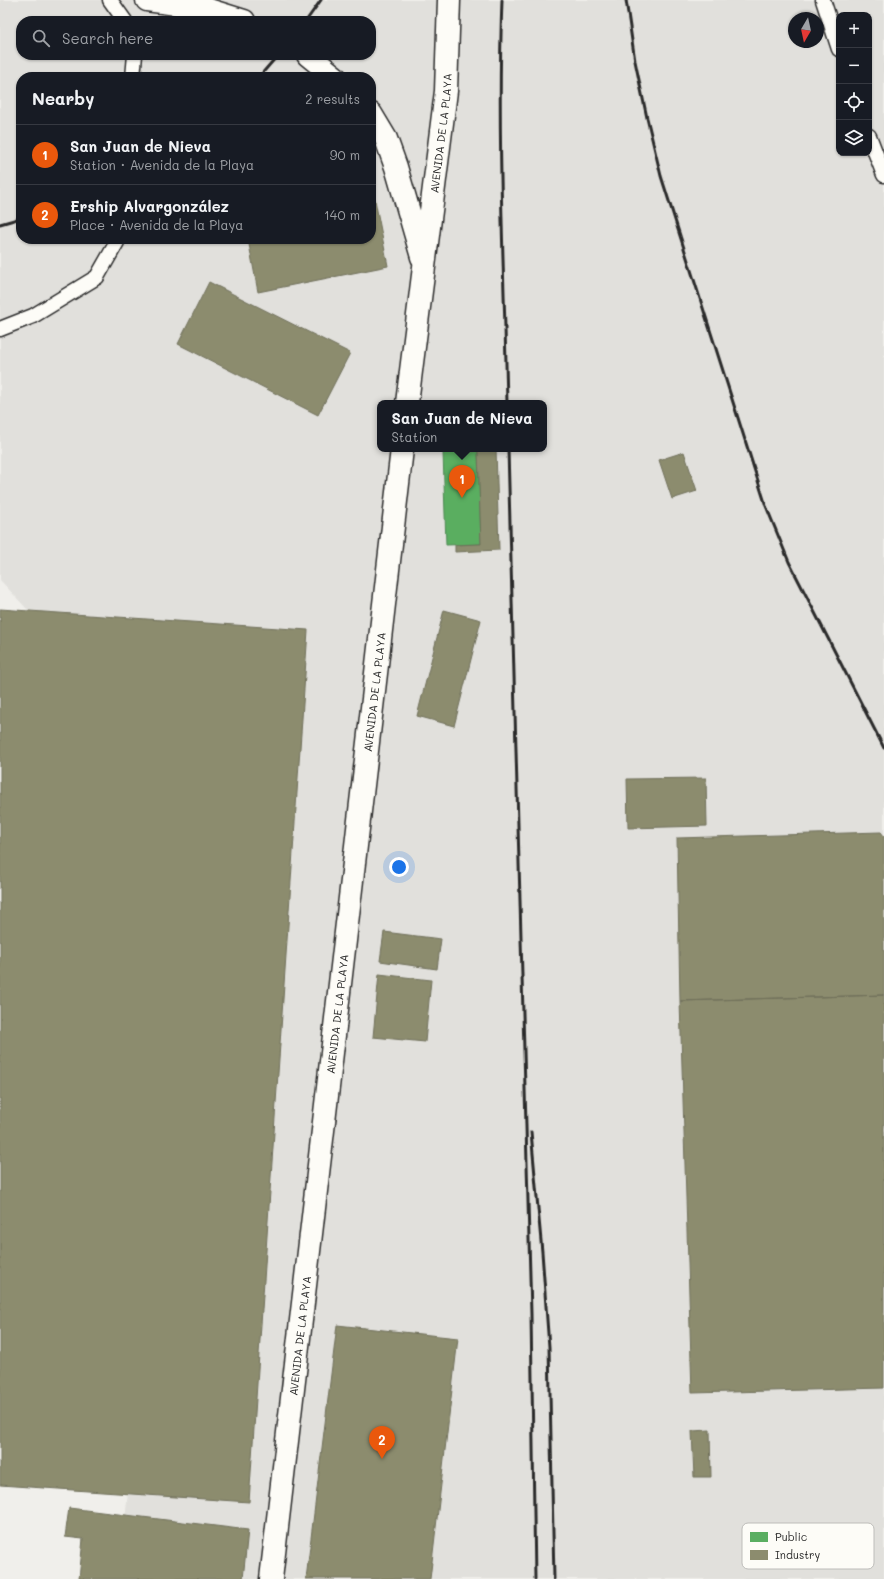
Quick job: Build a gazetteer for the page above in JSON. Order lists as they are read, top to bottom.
{
  "streets": {
    "street": ["AVENIDA DE LA PLAYA"]
  },
  "legend": ["Public", "Industry"],
  "north": "bottom",
  "page": {
    "map_buttons": ["+", "−"],
    "search": "Search here",
    "heading": ["Nearby", "2 results"],
    "list": [
      {
        "mark": "1",
        "name": "San Juan de Nieva",
        "note": "Station · Avenida de la Playa",
        "value": "90 m"
      },
      {
        "mark": "2",
        "name": "Ership Alvargonzález",
        "note": "Place · Avenida de la Playa",
        "value": "140 m"
      }
    ],
    "popup": ["San Juan de Nieva", "Station"],
    "pins": ["1", "2"]
  }
}
